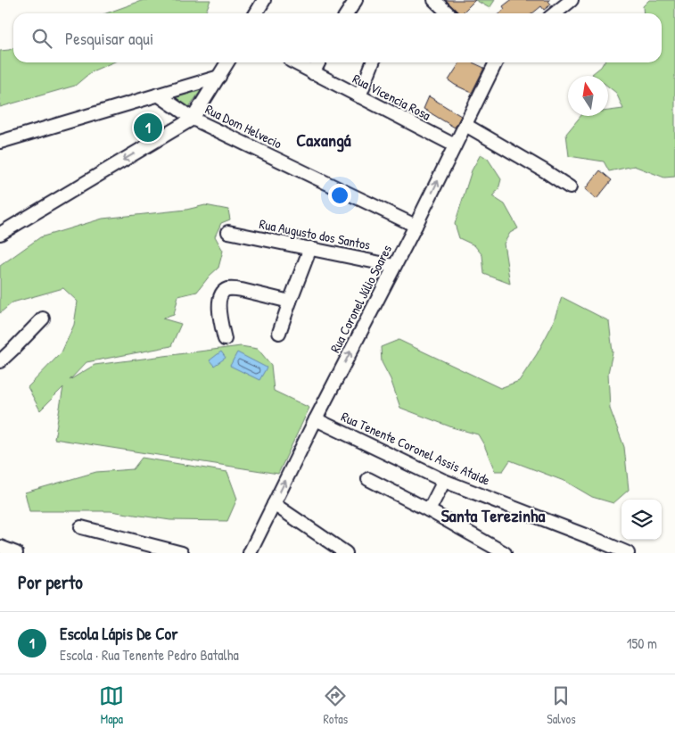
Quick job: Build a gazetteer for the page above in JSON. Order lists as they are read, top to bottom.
{
  "streets": {
    "street": [
      "Rua Vicencia Rosa",
      "Rua Dom Helvecio",
      "Rua Augusto dos Santos",
      "Rua Coronel Júlio Soares",
      "Rua Tenente Coronel Assis Ataide"
    ]
  },
  "crossings": [
    ["Rua Vicencia Rosa", "Rua Coronel Júlio Soares"],
    ["Rua Dom Helvecio", "Rua Coronel Júlio Soares"],
    ["Rua Augusto dos Santos", "Rua Coronel Júlio Soares"],
    ["Rua Coronel Júlio Soares", "Rua Tenente Coronel Assis Ataide"]
  ],
  "one_way": ["Rua Coronel Júlio Soares"],
  "districts": ["Caxangá", "Santa Terezinha"],
  "north": "top",
  "page": {
    "search": "Pesquisar aqui",
    "pins": "1",
    "heading": "Por perto",
    "list": [
      {
        "mark": "1",
        "name": "Escola Lápis De Cor",
        "note": "Escola · Rua Tenente Pedro Batalha",
        "value": "150 m"
      }
    ],
    "nav": ["Mapa", "Rotas", "Salvos"]
  }
}
